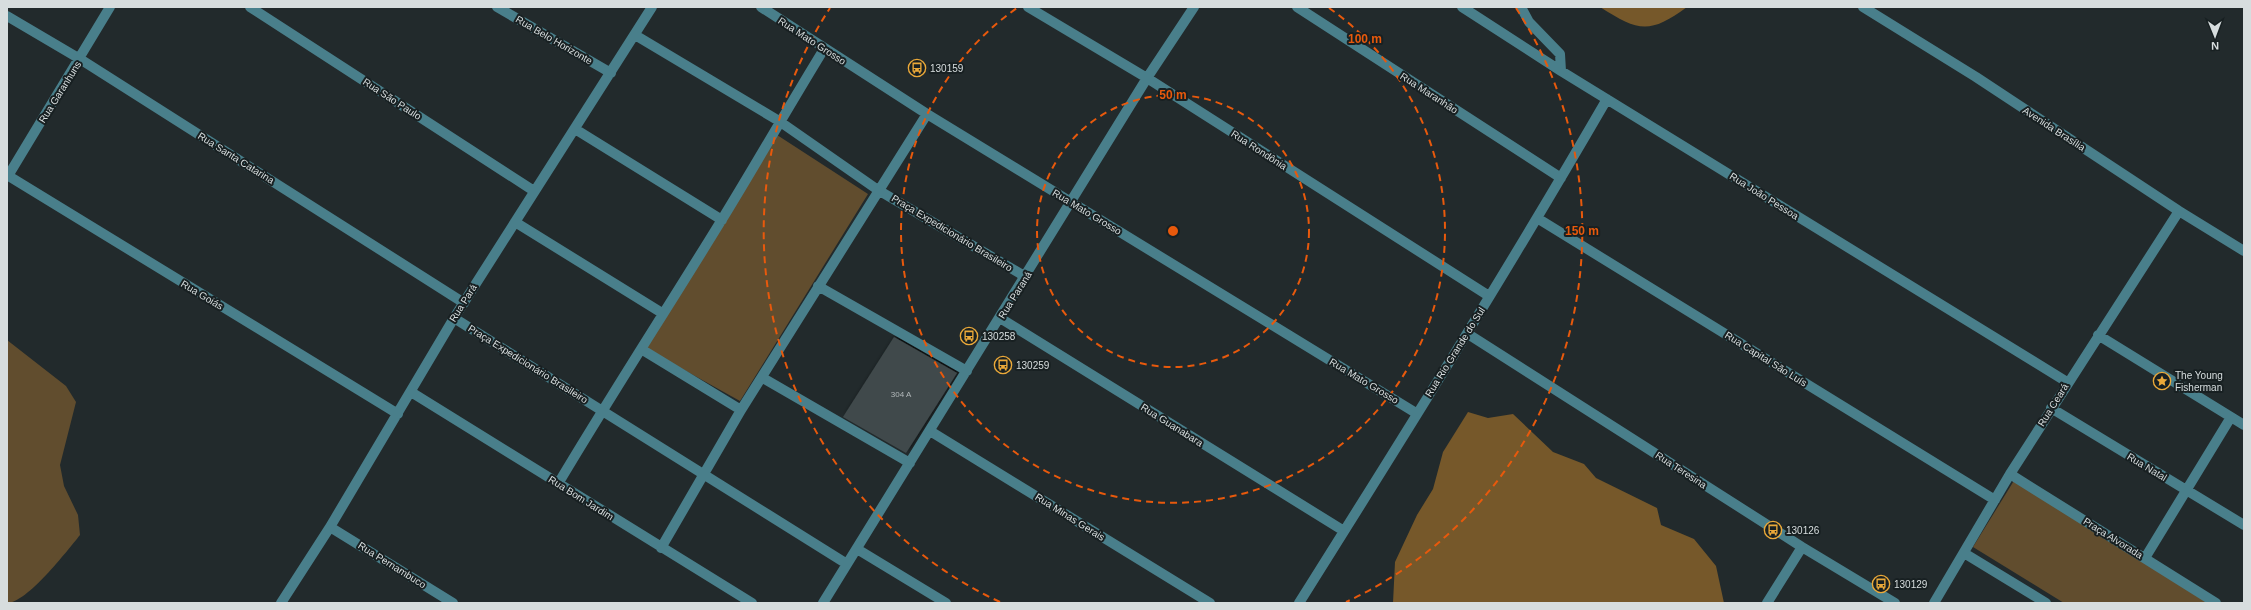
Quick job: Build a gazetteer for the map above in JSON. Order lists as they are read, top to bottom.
{
  "streets": {
    "street": [
      "Rua Belo Horizonte",
      "Rua Mato Grosso",
      "Rua Garanhuns",
      "Rua Maranhão",
      "Rua São Paulo",
      "Avenida Brasília",
      "Rua Rondônia",
      "Rua Santa Catarina",
      "Rua João Pessoa",
      "Praça Expedicionário Brasileiro",
      "Rua Goiás",
      "Rua Paraná",
      "Rua Pará",
      "Rua Rio Grande do Sul",
      "Rua Capital São Luís",
      "Rua Ceará",
      "Rua Guanabara",
      "Rua Natal",
      "Rua Teresina",
      "Rua Bom Jardim",
      "Rua Minas Gerais",
      "Praça Alvorada",
      "Rua Pernambuco"
    ]
  },
  "crossings": [
    ["Rua Belo Horizonte", "Rua Pará"],
    ["Rua Mato Grosso", "Rua Paraná"],
    ["Rua Mato Grosso", "Rua Rio Grande do Sul"],
    ["Rua Garanhuns", "Rua Santa Catarina"],
    ["Rua Garanhuns", "Rua Goiás"],
    ["Rua Maranhão", "Rua Rio Grande do Sul"],
    ["Rua São Paulo", "Rua Pará"],
    ["Avenida Brasília", "Rua Ceará"],
    ["Rua Rondônia", "Rua Paraná"],
    ["Rua Rondônia", "Rua Rio Grande do Sul"],
    ["Rua Santa Catarina", "Rua Pará"],
    ["Rua João Pessoa", "Rua Rio Grande do Sul"],
    ["Rua João Pessoa", "Rua Ceará"],
    ["Praça Expedicionário Brasileiro", "Rua Paraná"],
    ["Praça Expedicionário Brasileiro", "Rua Pará"],
    ["Rua Goiás", "Rua Pará"],
    ["Rua Paraná", "Rua Guanabara"],
    ["Rua Paraná", "Rua Minas Gerais"],
    ["Rua Pará", "Rua Bom Jardim"],
    ["Rua Pará", "Rua Pernambuco"],
    ["Rua Rio Grande do Sul", "Rua Capital São Luís"],
    ["Rua Rio Grande do Sul", "Rua Guanabara"],
    ["Rua Rio Grande do Sul", "Rua Teresina"],
    ["Rua Capital São Luís", "Rua Ceará"],
    ["Rua Ceará", "Rua Natal"],
    ["Rua Ceará", "Praça Alvorada"]
  ],
  "places": {
    "bus stop": [
      "130159",
      "130258",
      "130259",
      "130126",
      "130129"
    ],
    "place": ["The Young Fisherman"]
  },
  "house_numbers": ["304 A"],
  "north": "bottom",
  "rings": ["100 m", "50 m", "150 m"]
}
